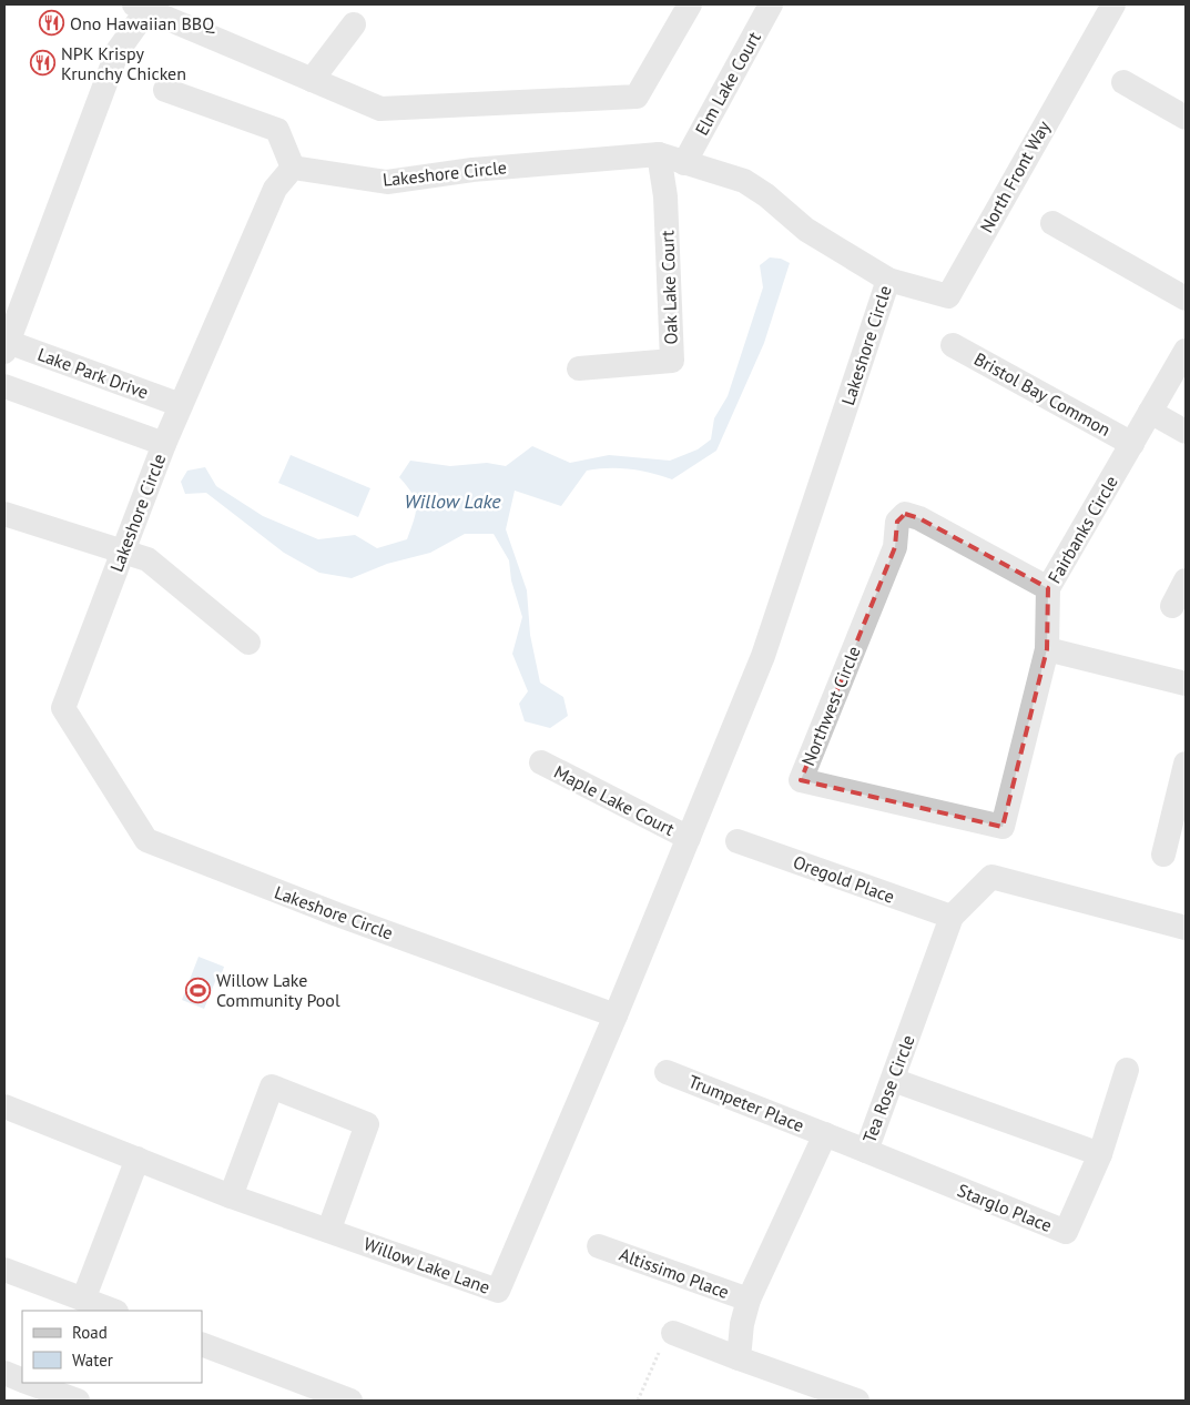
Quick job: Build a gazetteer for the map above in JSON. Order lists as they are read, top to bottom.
{
  "streets": {
    "street": [
      "Elm Lake Court",
      "Lakeshore Circle",
      "North Front Way",
      "Oak Lake Court",
      "Lake Park Drive",
      "Bristol Bay Common",
      "Fairbanks Circle",
      "Northwest Circle",
      "Maple Lake Court",
      "Oregold Place",
      "Tea Rose Circle",
      "Trumpeter Place",
      "Starglo Place",
      "Willow Lake Lane",
      "Altissimo Place"
    ]
  },
  "crossings": [
    ["Elm Lake Court", "Lakeshore Circle"],
    ["Lakeshore Circle", "North Front Way"],
    ["Lakeshore Circle", "Oak Lake Court"],
    ["Lakeshore Circle", "Lake Park Drive"],
    ["Lakeshore Circle", "Maple Lake Court"],
    ["Lakeshore Circle", "Willow Lake Lane"],
    ["Bristol Bay Common", "Fairbanks Circle"],
    ["Fairbanks Circle", "Northwest Circle"],
    ["Oregold Place", "Tea Rose Circle"],
    ["Tea Rose Circle", "Trumpeter Place"],
    ["Tea Rose Circle", "Starglo Place"]
  ],
  "water": ["Willow Lake"],
  "places": {
    "restaurant": ["Ono Hawaiian BBQ", "NPK Krispy Krunchy Chicken"],
    "sports": ["Willow Lake Community Pool"]
  },
  "legend": ["Road", "Water"]
}
